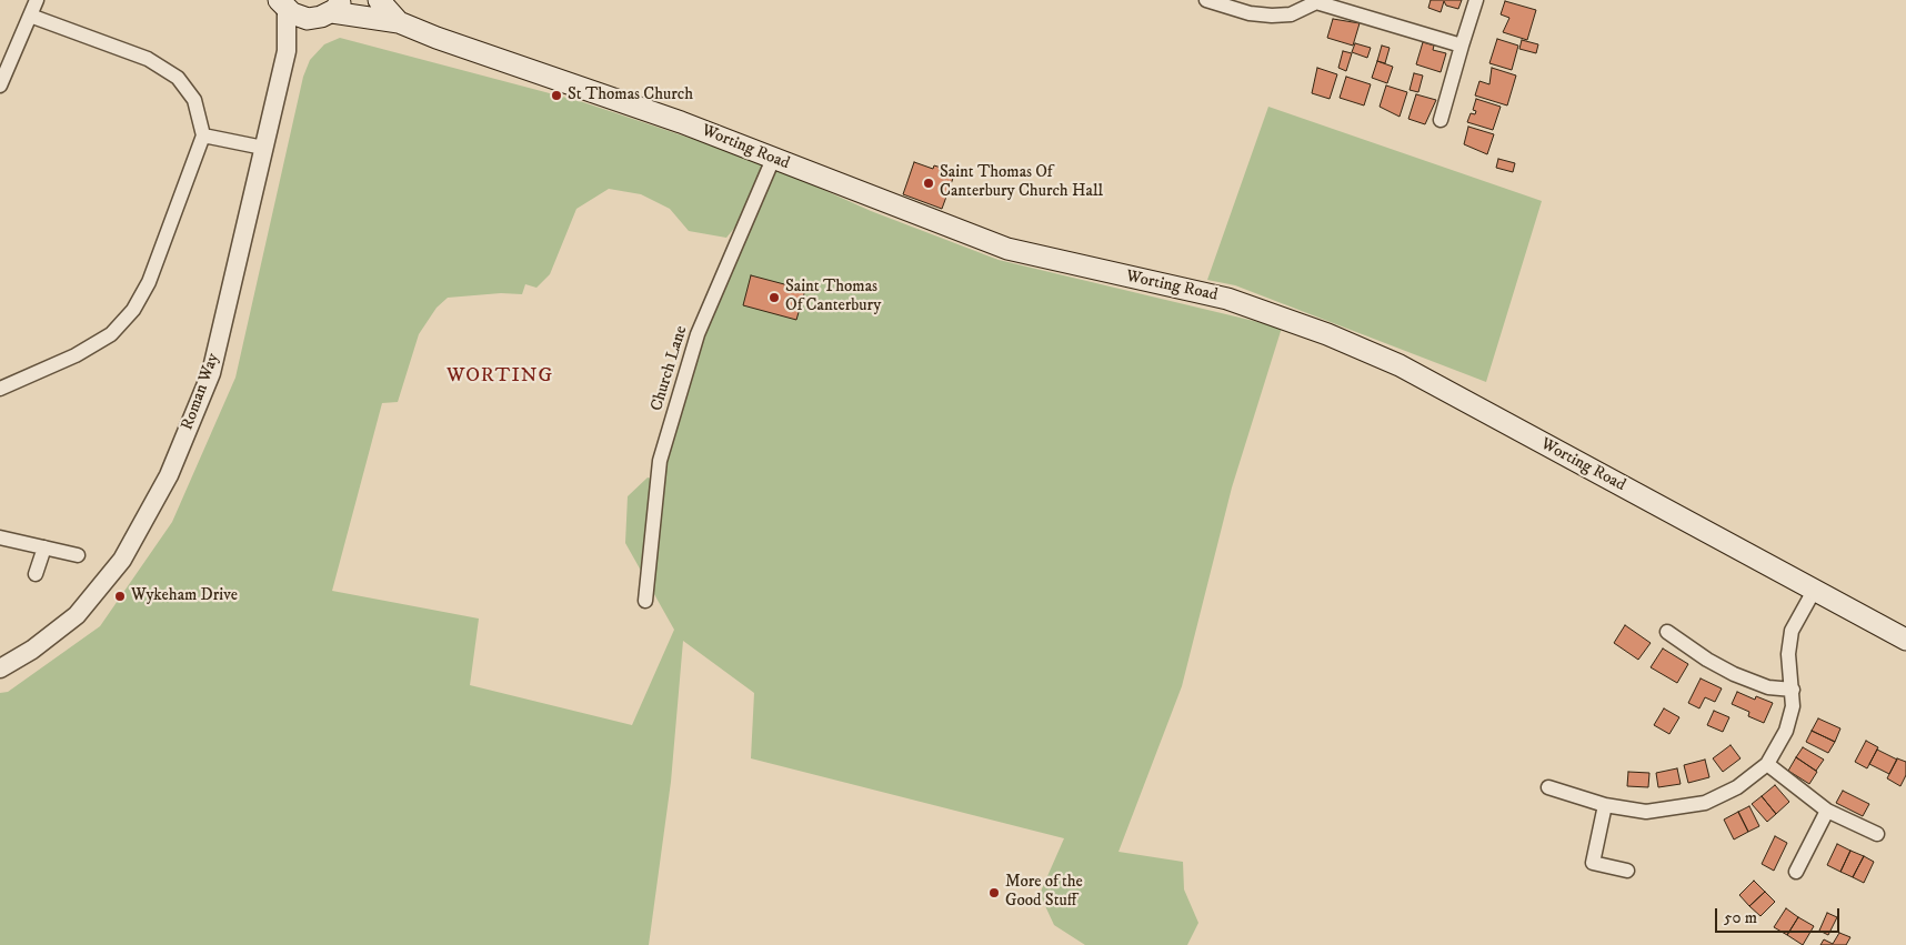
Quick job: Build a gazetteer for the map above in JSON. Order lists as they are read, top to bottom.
{
  "streets": {
    "main road": ["Worting Road"],
    "street": ["Church Lane", "Roman Way"]
  },
  "crossings": [
    ["Worting Road", "Church Lane"]
  ],
  "districts": ["WORTING"],
  "places": [
    "St Thomas Church",
    "Saint Thomas Of Canterbury Church Hall",
    "Saint Thomas Of Canterbury",
    "Wykeham Drive",
    "More of the Good Stuff"
  ],
  "scale_bar": "50 m"
}
